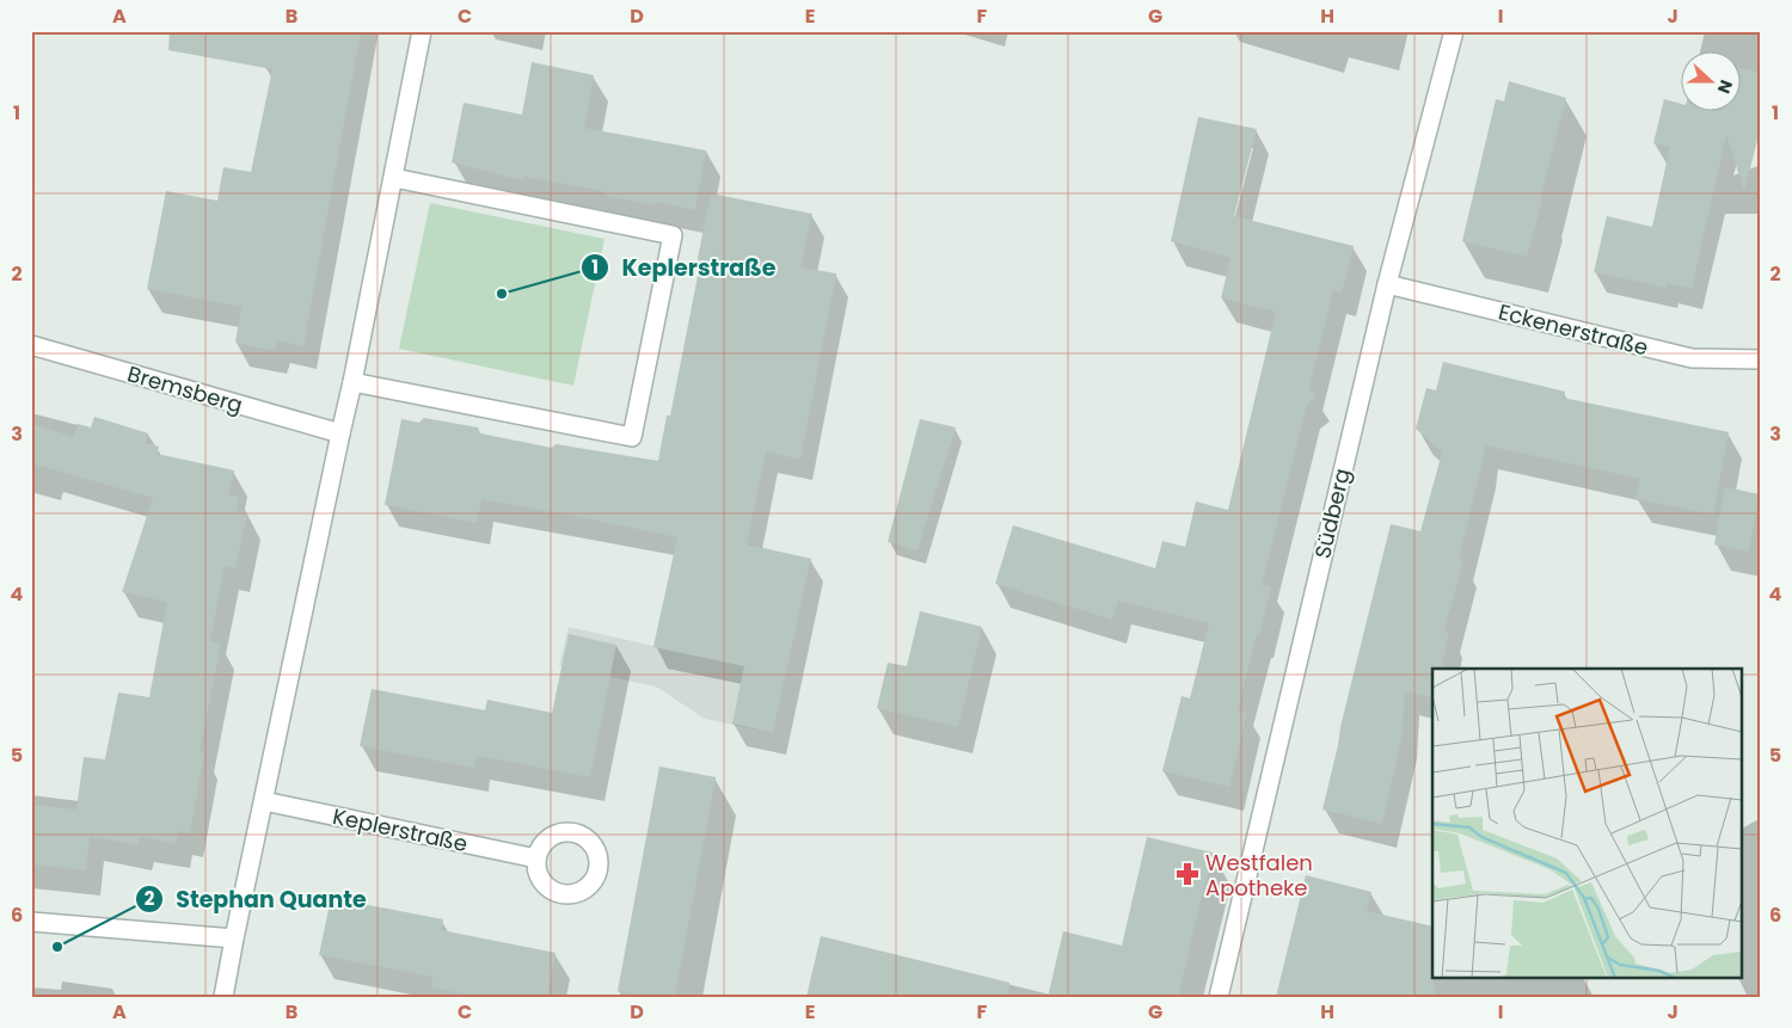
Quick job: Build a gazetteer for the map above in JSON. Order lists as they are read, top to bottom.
{
  "streets": {
    "street": [
      "Eckenerstraße",
      "Bremsberg",
      "Südberg",
      "Keplerstraße"
    ]
  },
  "crossings": [
    ["Eckenerstraße", "Südberg"]
  ],
  "places": {
    "other": ["Keplerstraße", "Stephan Quante"],
    "pharmacy": ["Westfalen Apotheke"]
  },
  "north": "right",
  "grid": {
    "columns": [
      "A",
      "B",
      "C",
      "D",
      "E",
      "F",
      "G",
      "H",
      "I",
      "J"
    ],
    "rows": [
      "1",
      "2",
      "3",
      "4",
      "5",
      "6"
    ]
  }
}
